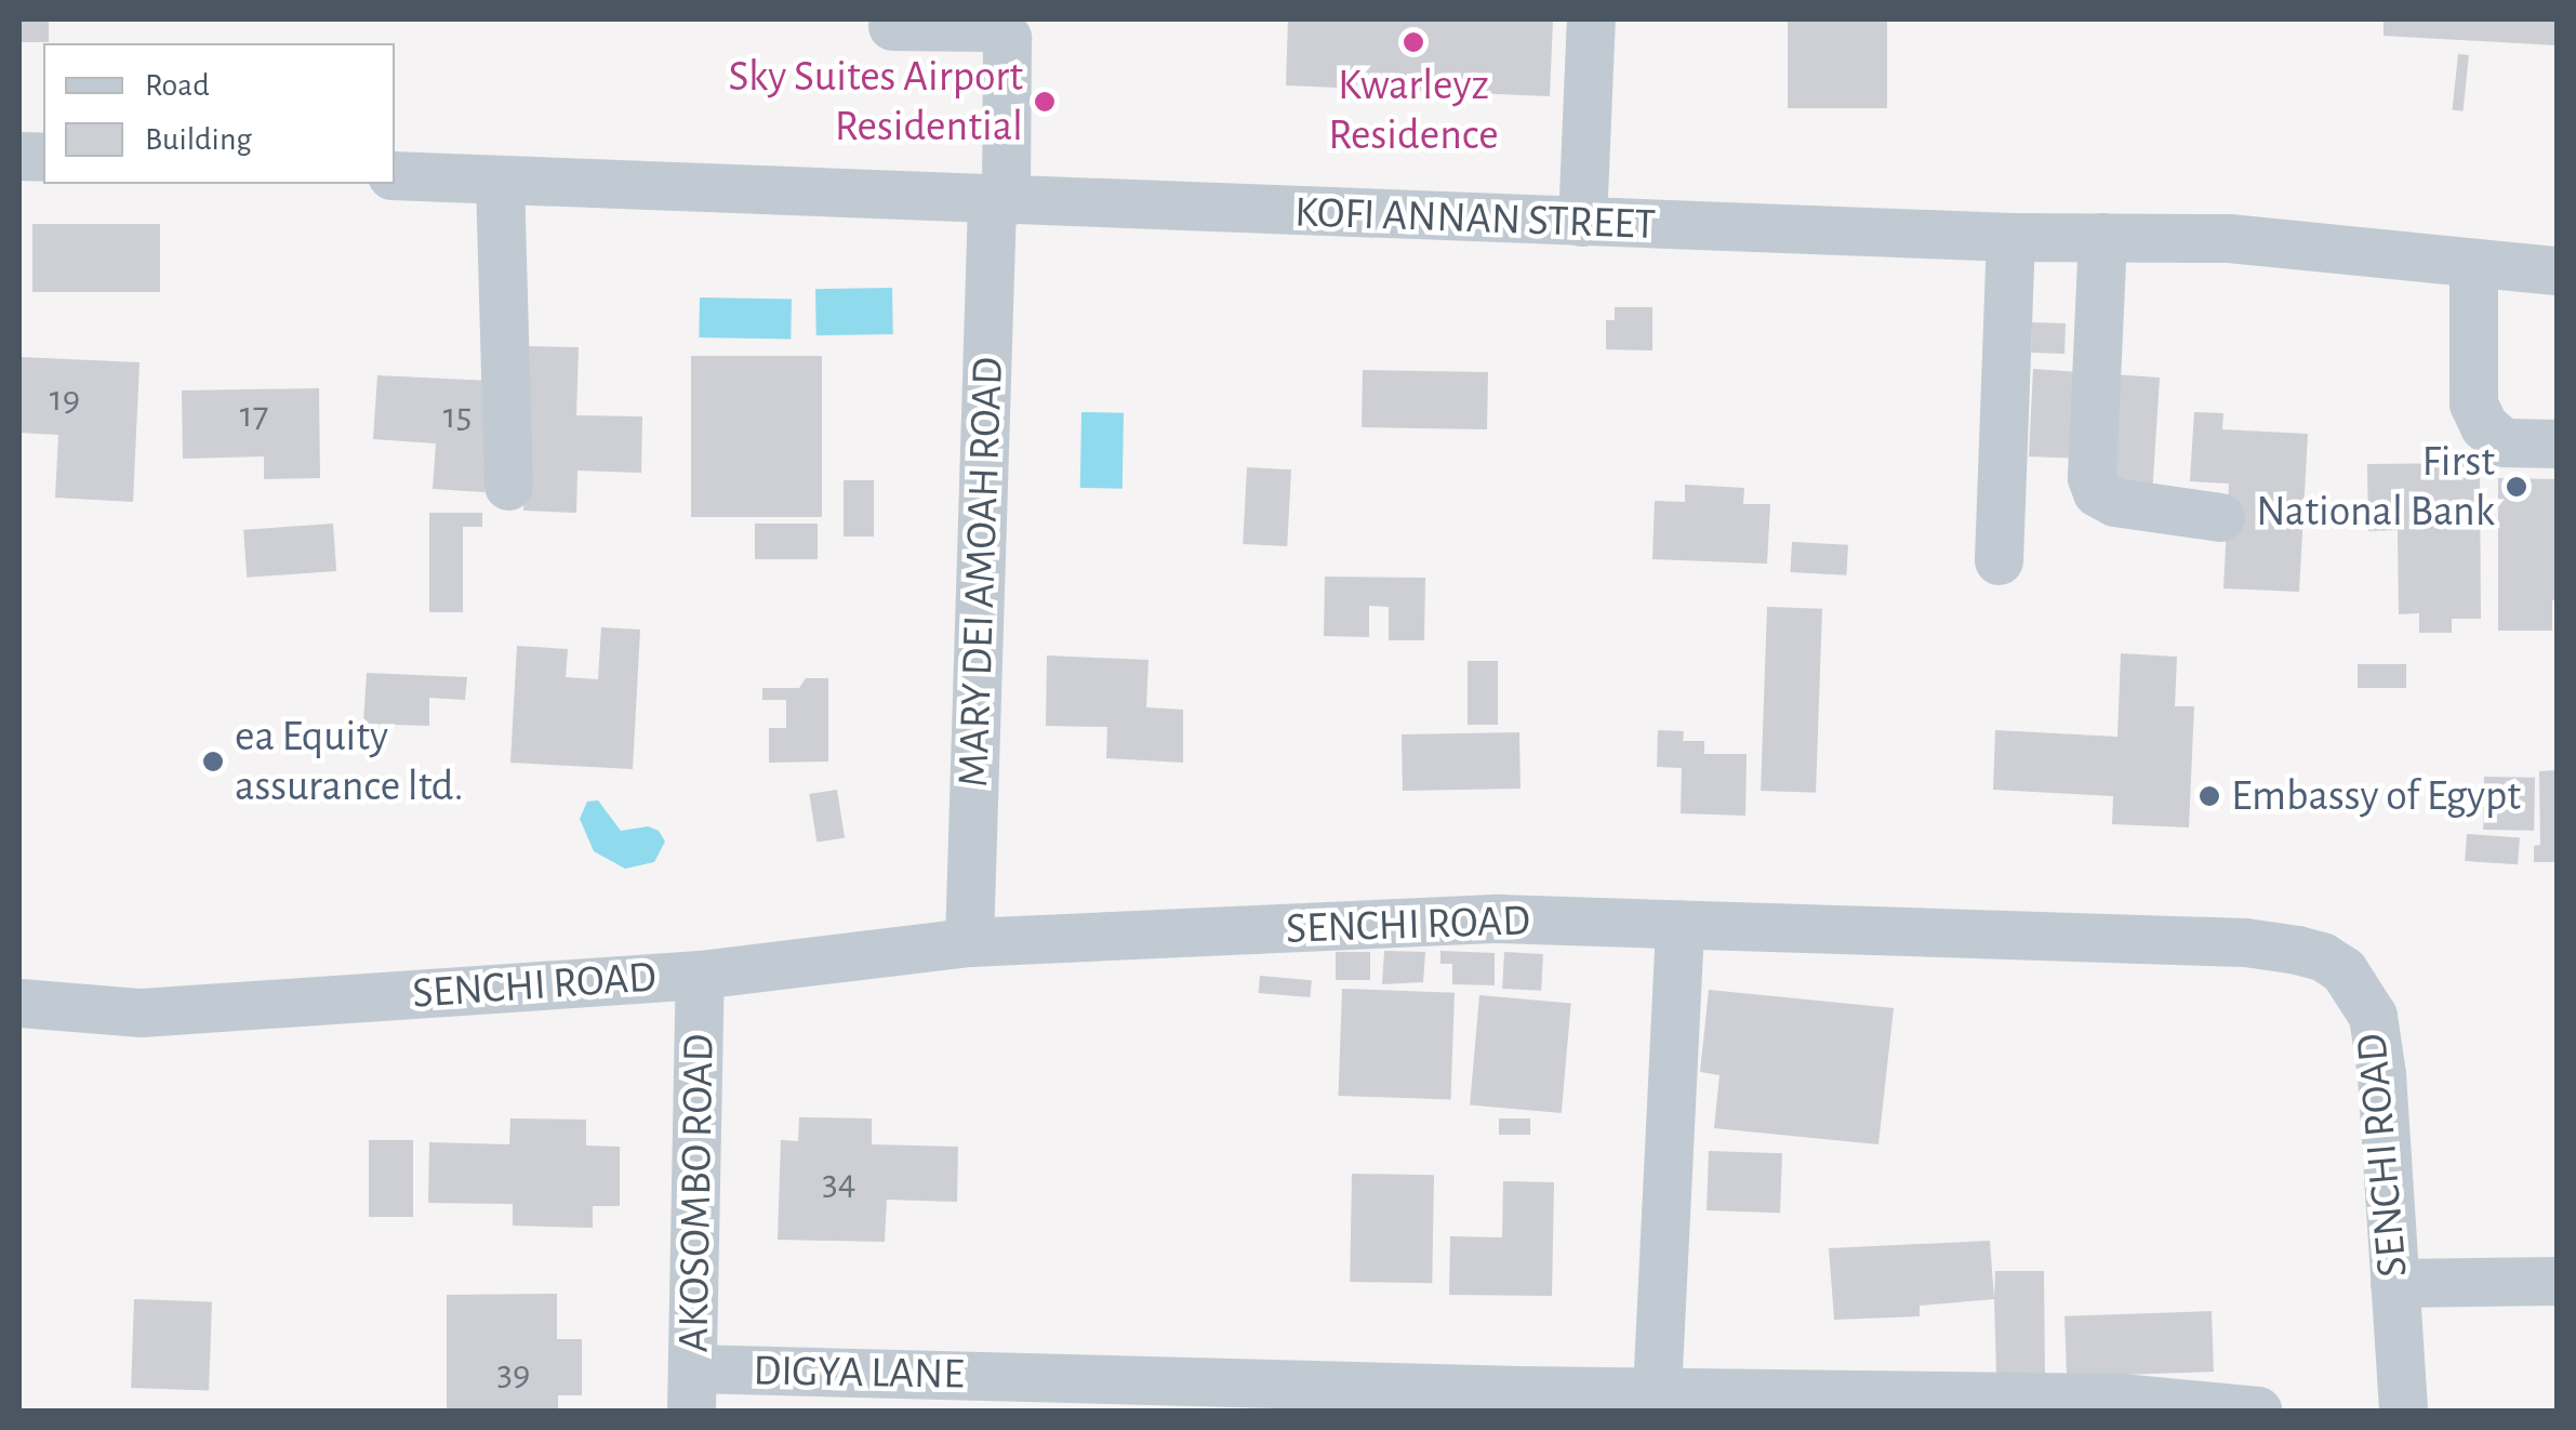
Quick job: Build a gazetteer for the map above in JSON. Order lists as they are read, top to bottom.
{
  "streets": {
    "street": [
      "KOFI ANNAN STREET",
      "MARY DEI AMOAH ROAD",
      "SENCHI ROAD",
      "AKOSOMBO ROAD",
      "DIGYA LANE"
    ]
  },
  "crossings": [
    ["KOFI ANNAN STREET", "MARY DEI AMOAH ROAD"],
    ["MARY DEI AMOAH ROAD", "SENCHI ROAD"],
    ["SENCHI ROAD", "AKOSOMBO ROAD"],
    ["AKOSOMBO ROAD", "DIGYA LANE"]
  ],
  "places": [
    "Kwarleyz Residence",
    "Sky Suites Airport Residential",
    "First National Bank",
    "ea Equity assurance ltd.",
    "Embassy of Egypt"
  ],
  "house_numbers": [
    "19",
    "17",
    "15",
    "34",
    "39"
  ],
  "legend": ["Road", "Building"]
}
